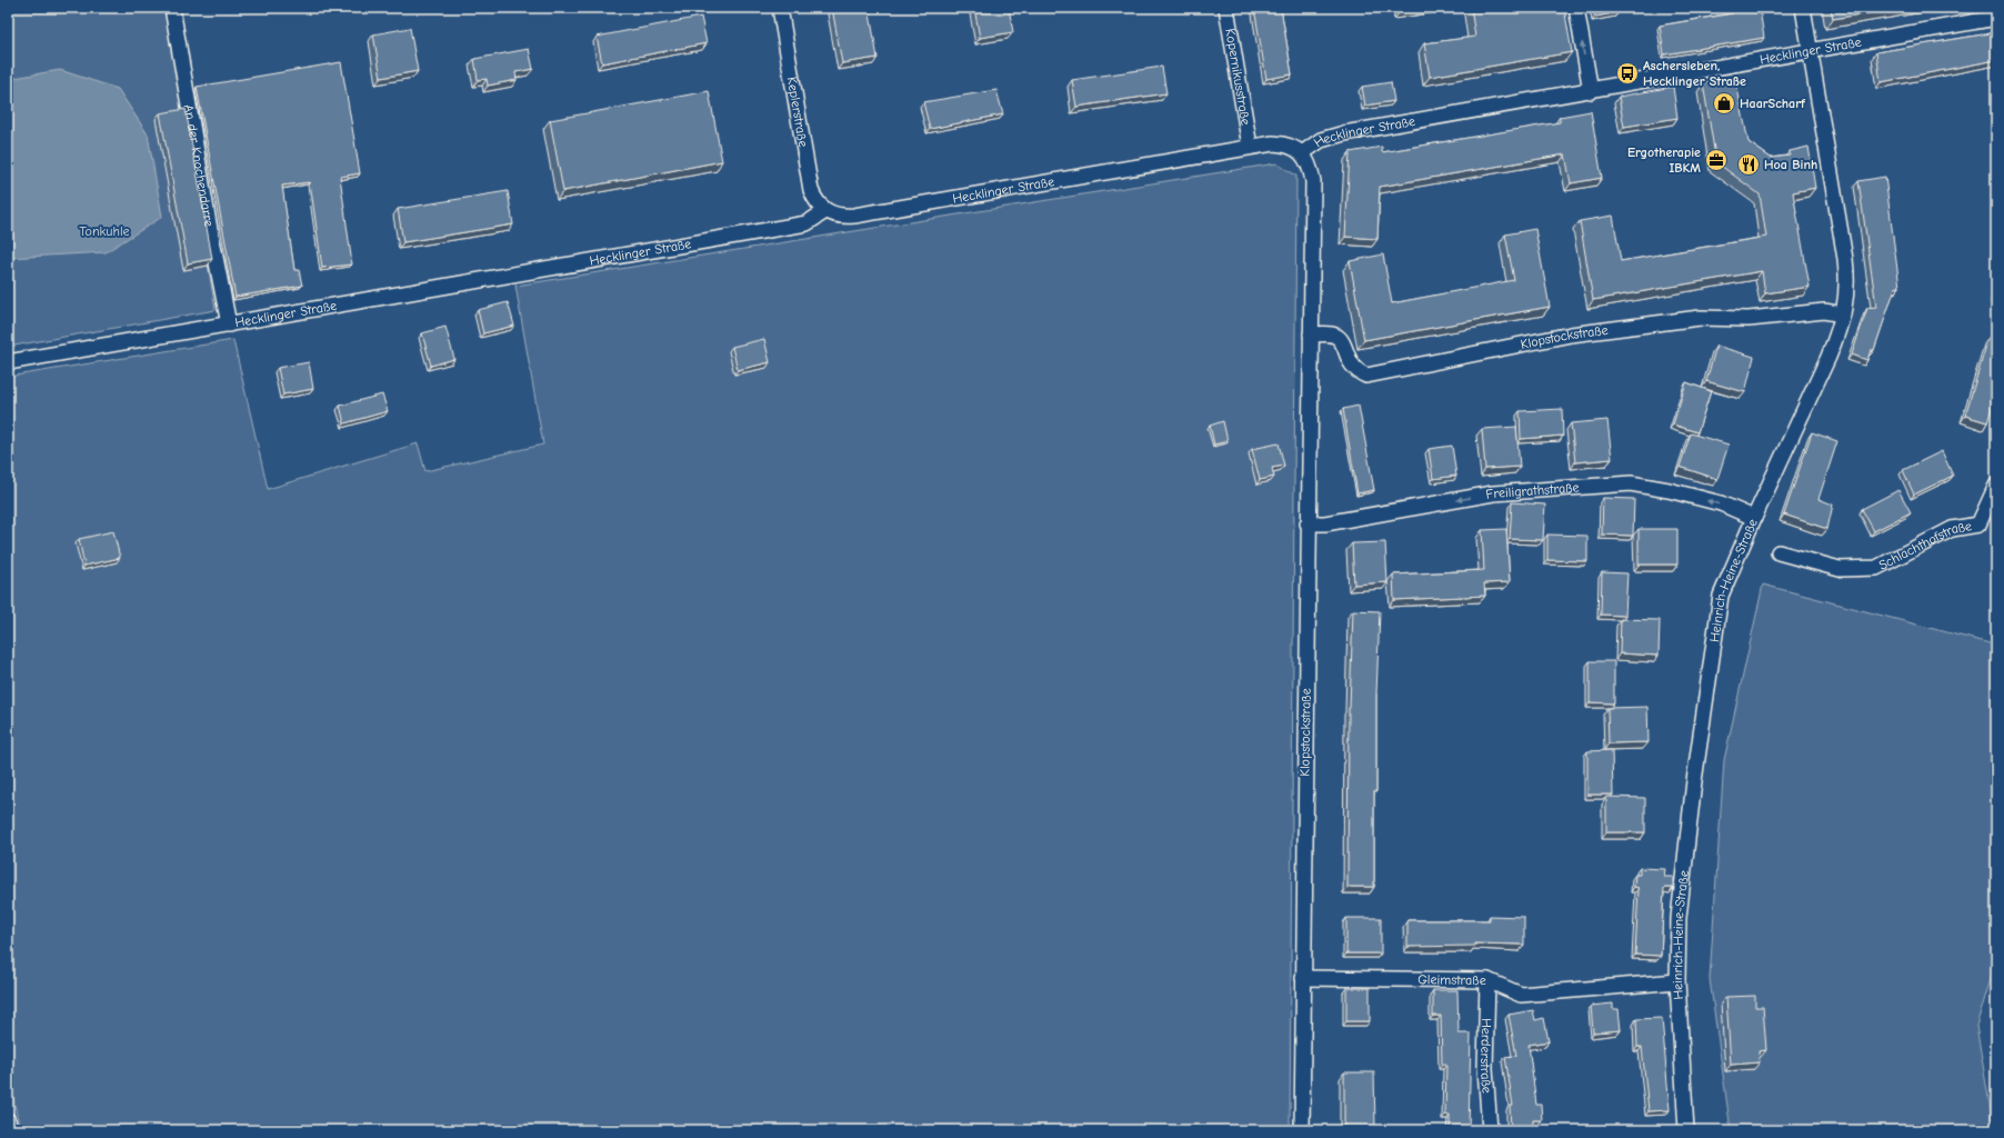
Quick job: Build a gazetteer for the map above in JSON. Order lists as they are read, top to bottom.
{
  "streets": {
    "street": [
      "Hecklinger Straße",
      "Kopernikusstraße",
      "Keplerstraße",
      "An der Knochendarre",
      "Klopstockstraße",
      "Freiligrathstraße",
      "Schlachthofstraße",
      "Heinrich-Heine-Straße",
      "Gleimstraße",
      "Herderstraße"
    ]
  },
  "crossings": [
    ["Hecklinger Straße", "Kopernikusstraße"],
    ["Hecklinger Straße", "Keplerstraße"],
    ["Hecklinger Straße", "An der Knochendarre"],
    ["Hecklinger Straße", "Klopstockstraße"],
    ["Hecklinger Straße", "Heinrich-Heine-Straße"],
    ["Klopstockstraße", "Freiligrathstraße"],
    ["Klopstockstraße", "Heinrich-Heine-Straße"],
    ["Klopstockstraße", "Gleimstraße"],
    ["Freiligrathstraße", "Heinrich-Heine-Straße"],
    ["Heinrich-Heine-Straße", "Gleimstraße"],
    ["Gleimstraße", "Herderstraße"]
  ],
  "one_way": ["Freiligrathstraße"],
  "parks": ["Tonkuhle"],
  "places": {
    "bus stop": ["Aschersleben, Hecklinger Straße"],
    "shop": ["HaarScharf"],
    "office": ["Ergotherapie IBKM"],
    "restaurant": ["Hoa Binh"]
  }
}
